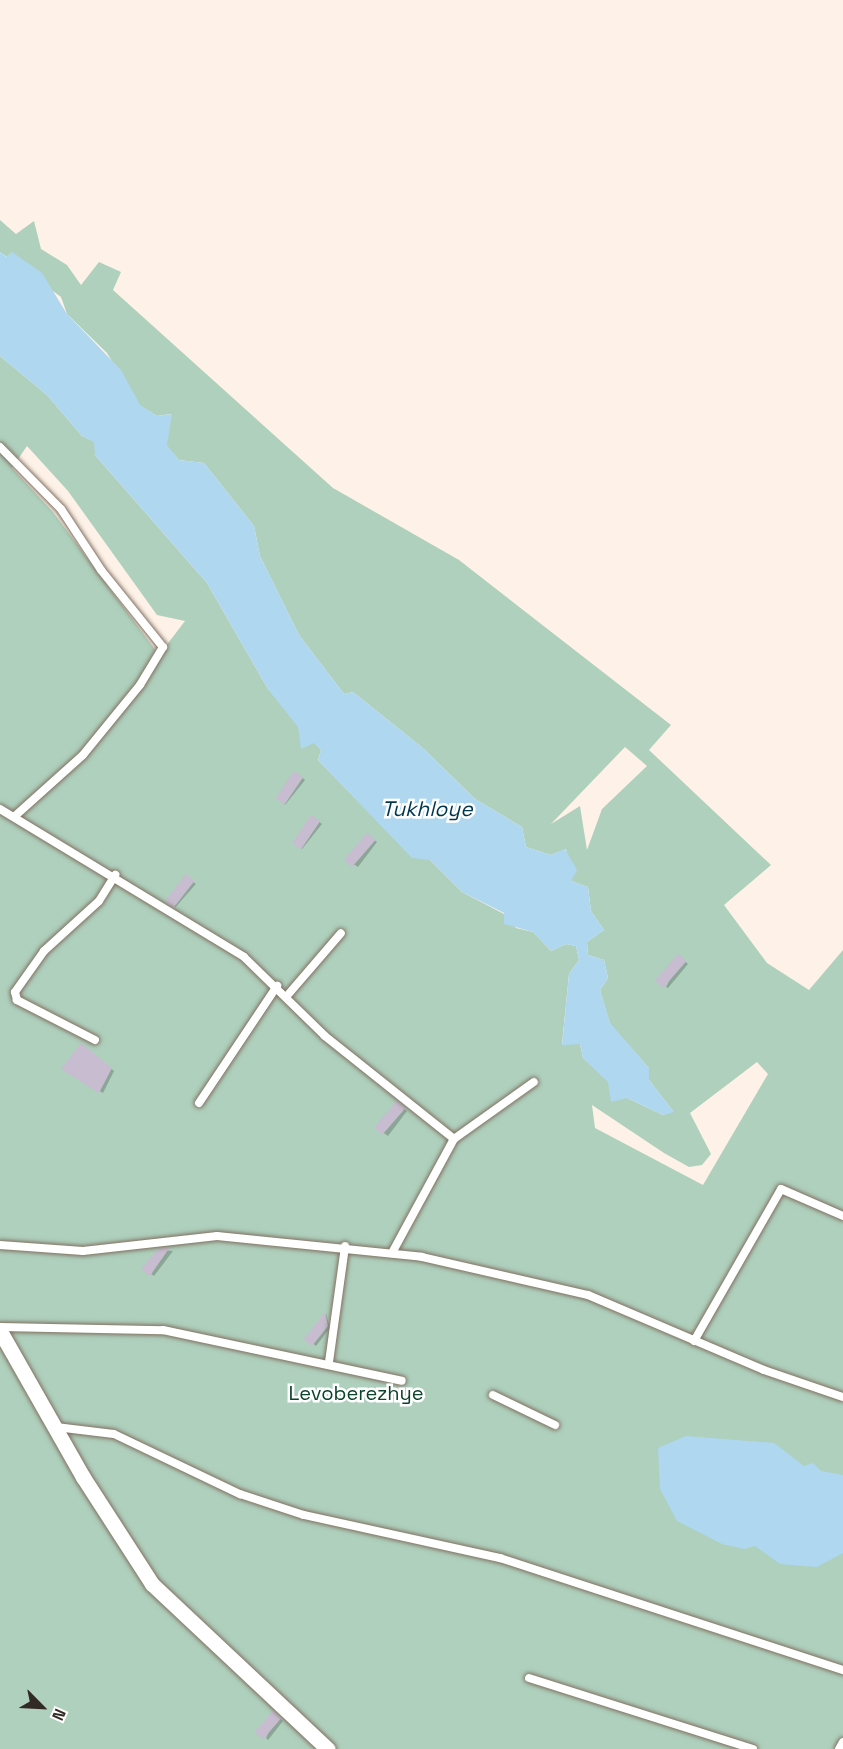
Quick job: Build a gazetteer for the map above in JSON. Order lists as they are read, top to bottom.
{
  "water": ["Tukhloye"],
  "parks": ["Levoberezhye"],
  "north": "bottom right"
}
